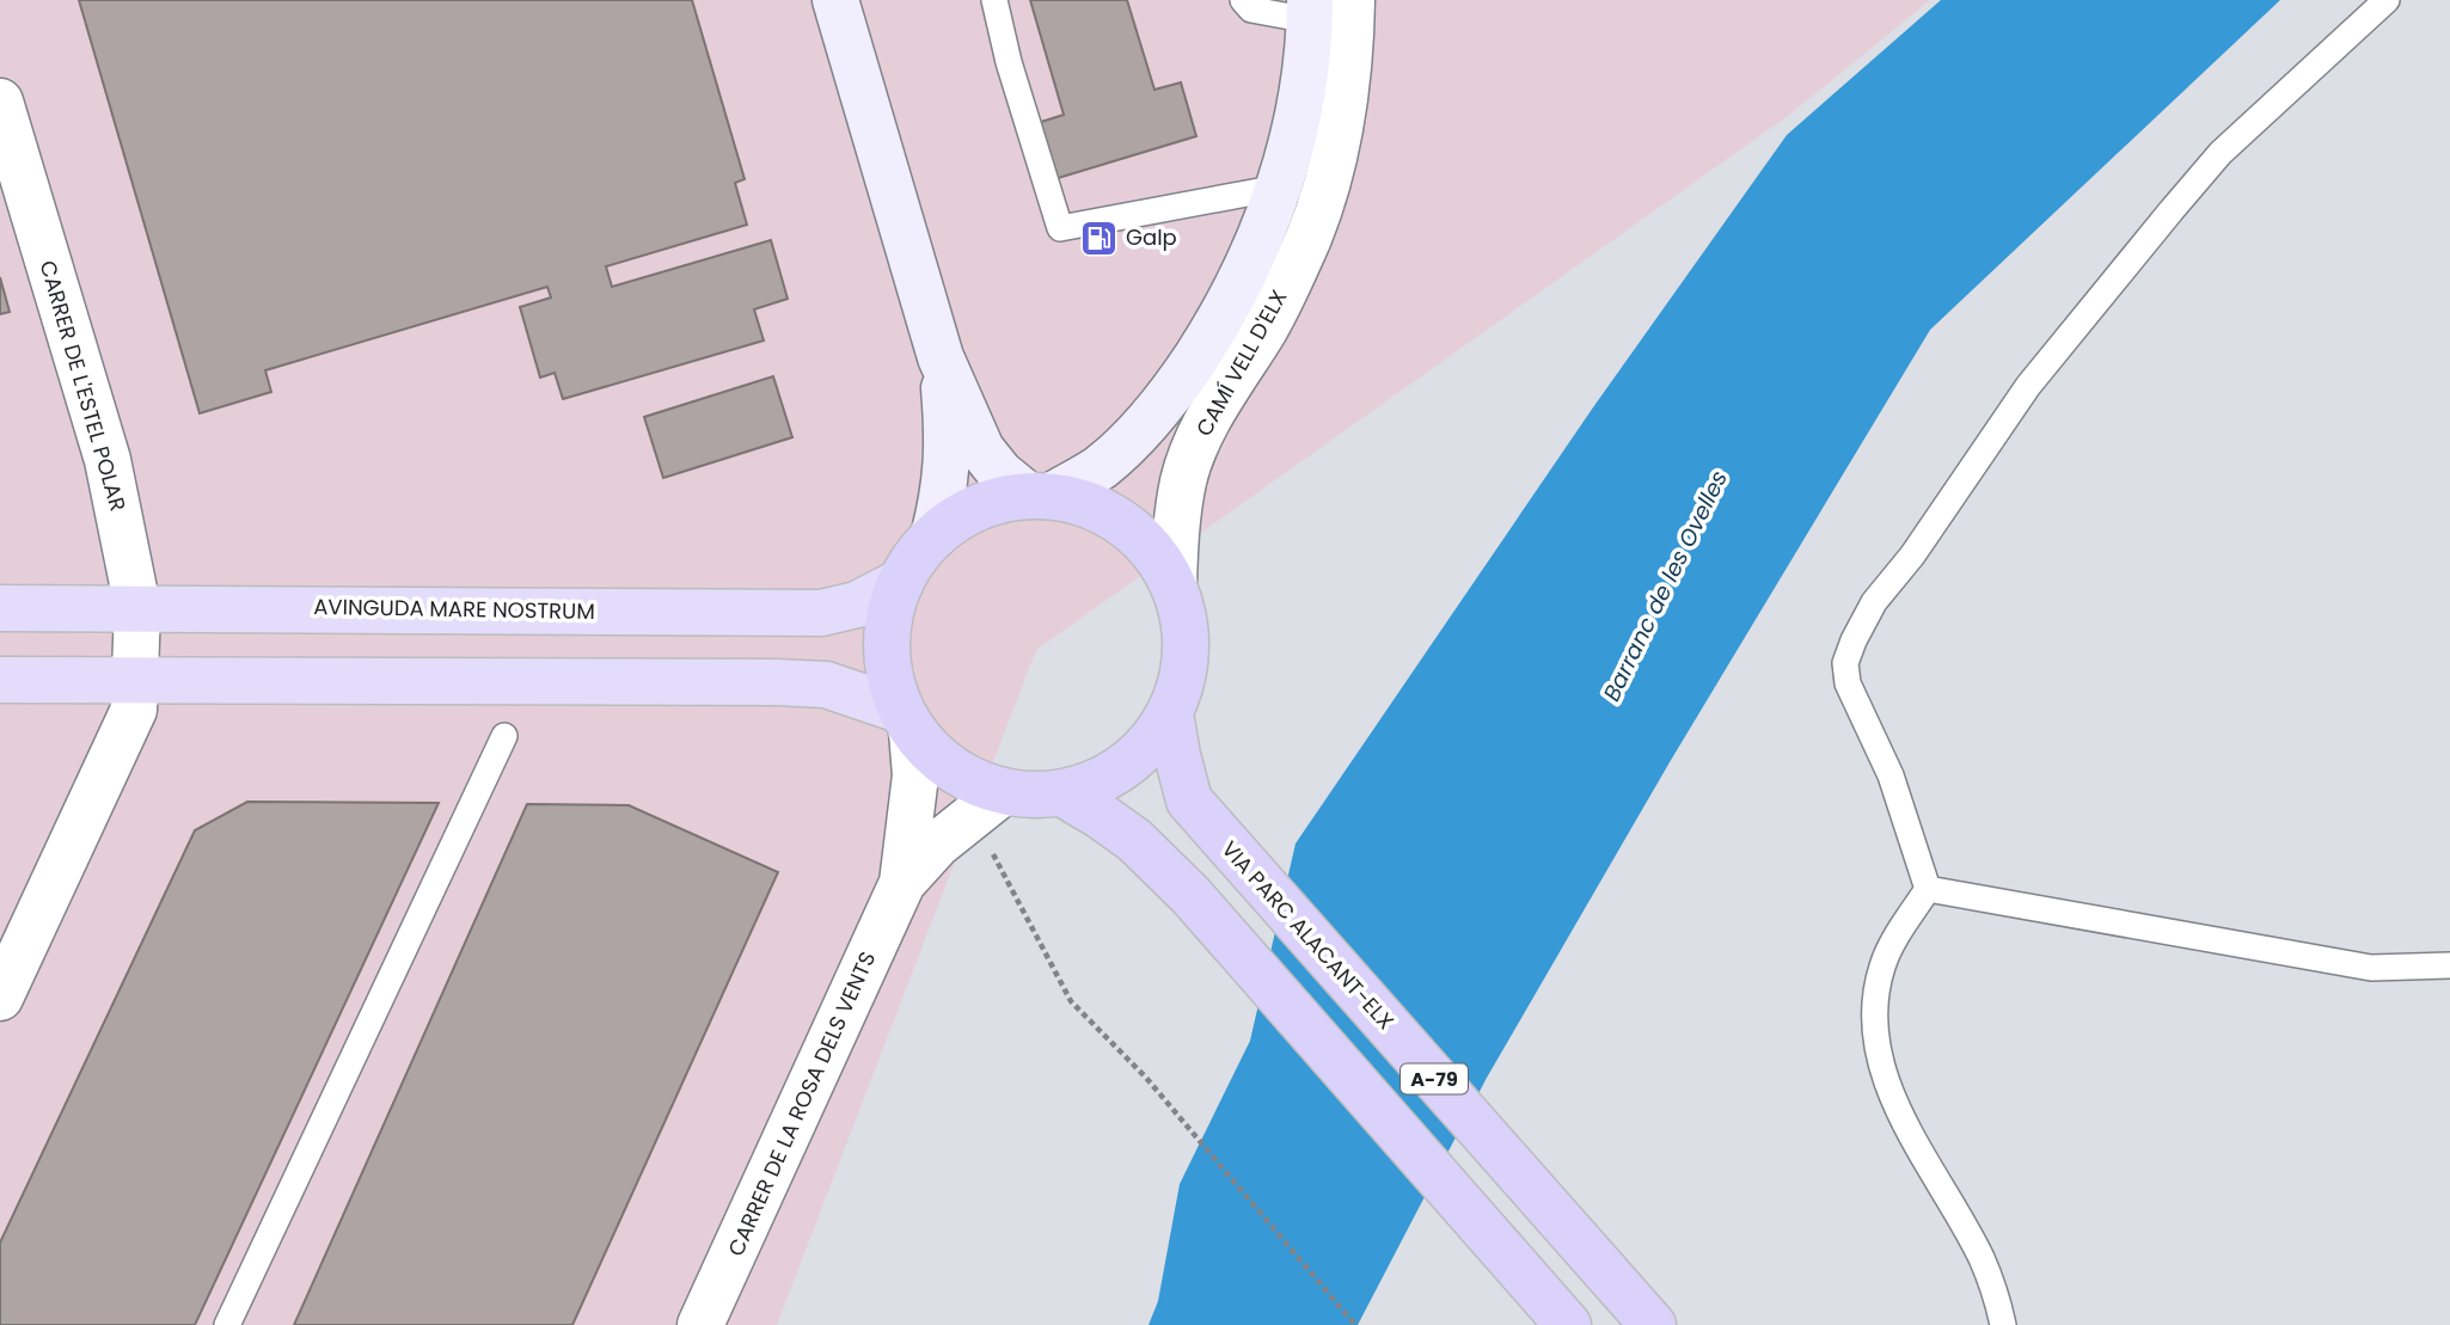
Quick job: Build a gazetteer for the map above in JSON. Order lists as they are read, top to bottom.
{
  "streets": {
    "highway": ["VIA PARC ALACANT-ELX", "A-79"],
    "main road": ["CAMÍ VELL D'ELX", "AVINGUDA MARE NOSTRUM"],
    "street": ["CARRER DE L'ESTEL POLAR", "CARRER DE LA ROSA DELS VENTS"]
  },
  "crossings": [
    ["CAMÍ VELL D'ELX", "AVINGUDA MARE NOSTRUM"],
    ["CAMÍ VELL D'ELX", "VIA PARC ALACANT-ELX"],
    ["CAMÍ VELL D'ELX", "A-79"],
    ["CAMÍ VELL D'ELX", "CARRER DE LA ROSA DELS VENTS"],
    ["CARRER DE L'ESTEL POLAR", "AVINGUDA MARE NOSTRUM"],
    ["AVINGUDA MARE NOSTRUM", "VIA PARC ALACANT-ELX"],
    ["AVINGUDA MARE NOSTRUM", "A-79"],
    ["AVINGUDA MARE NOSTRUM", "CARRER DE LA ROSA DELS VENTS"],
    ["VIA PARC ALACANT-ELX", "A-79"],
    ["VIA PARC ALACANT-ELX", "CARRER DE LA ROSA DELS VENTS"],
    ["A-79", "CARRER DE LA ROSA DELS VENTS"]
  ],
  "water": ["Barranc de les Ovelles"],
  "places": {
    "fuel station": ["Galp"]
  }
}
